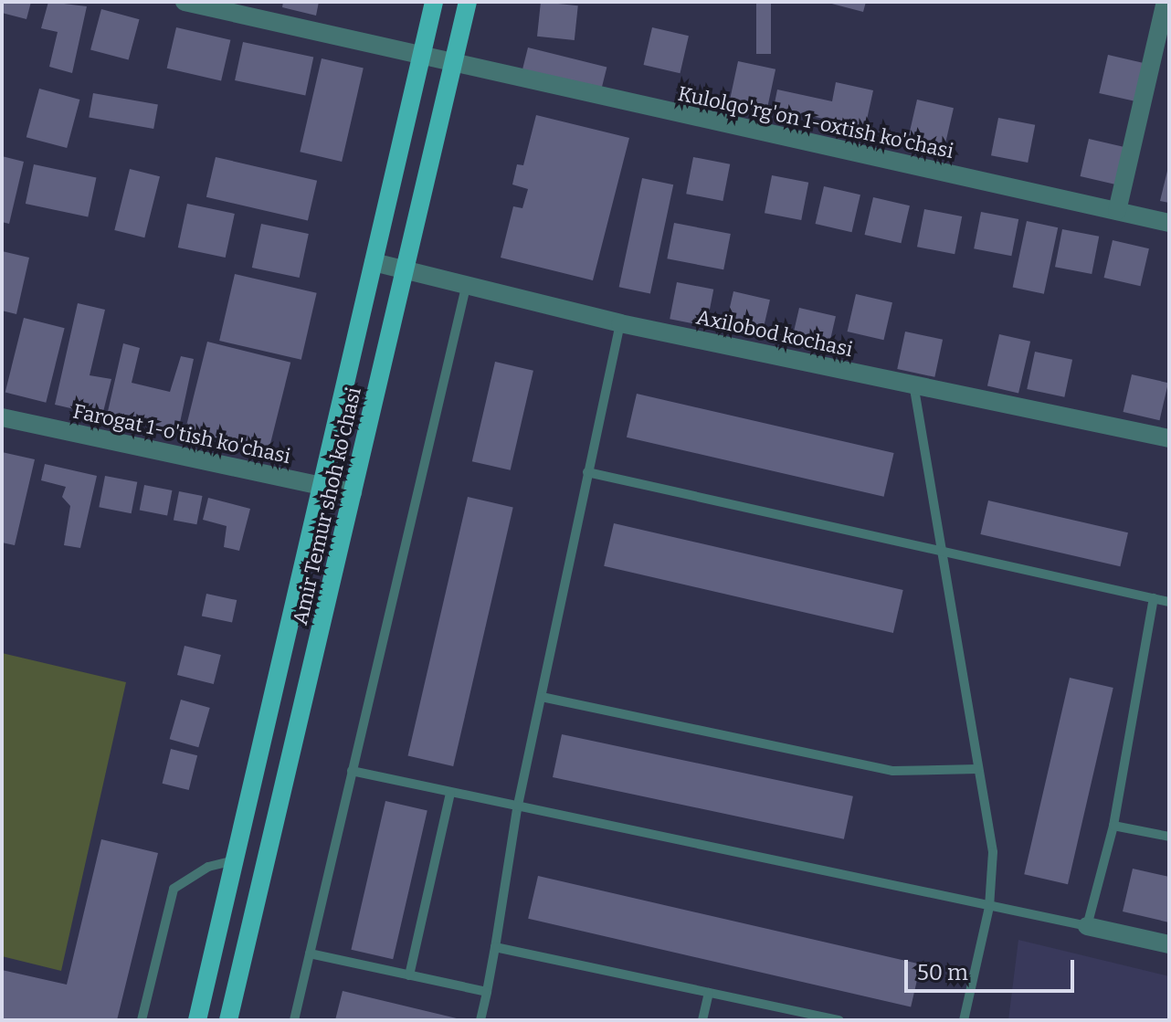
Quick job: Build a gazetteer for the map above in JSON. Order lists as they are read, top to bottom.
{
  "streets": {
    "main road": ["Amir Temur shoh ko'chasi"],
    "street": ["Kulolqo'rg'on 1-oxtish ko'chasi", "Axilobod kochasi", "Farogat 1-o'tish ko'chasi"]
  },
  "crossings": [
    ["Kulolqo'rg'on 1-oxtish ko'chasi", "Amir Temur shoh ko'chasi"],
    ["Axilobod kochasi", "Amir Temur shoh ko'chasi"],
    ["Farogat 1-o'tish ko'chasi", "Amir Temur shoh ko'chasi"]
  ],
  "scale_bar": "50 m"
}
